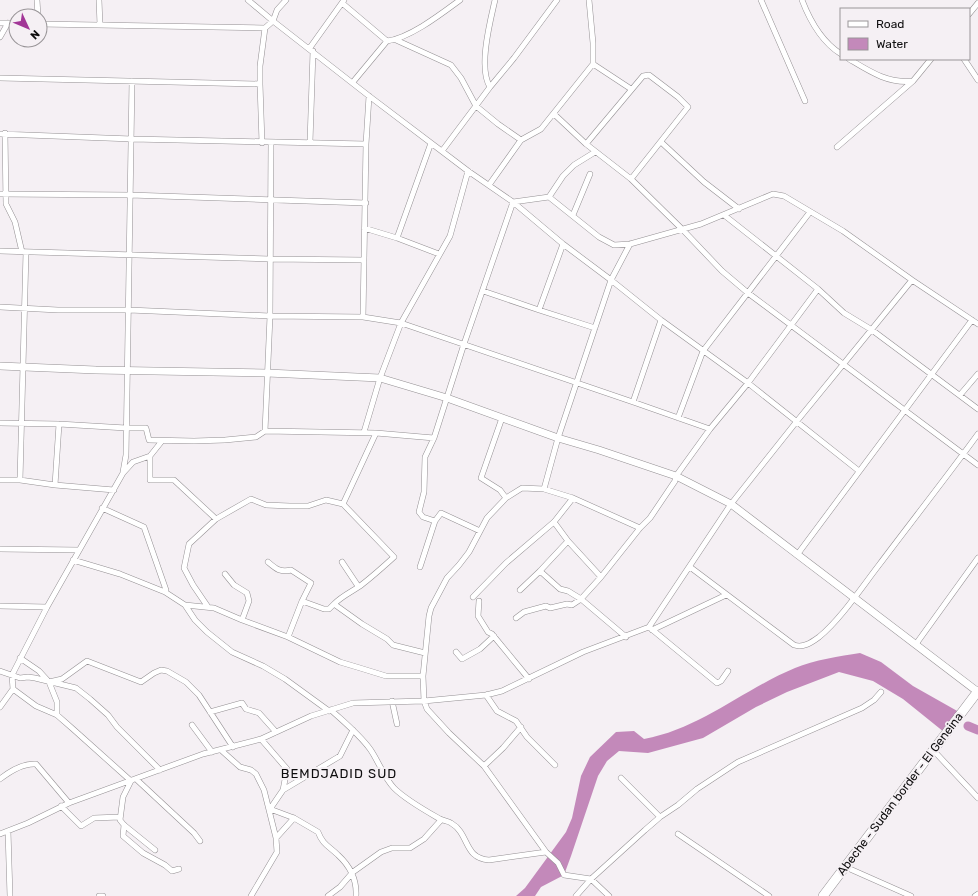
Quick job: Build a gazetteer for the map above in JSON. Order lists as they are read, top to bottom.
{
  "streets": {
    "highway": ["Abeche - Sudan border - El Geneina"]
  },
  "districts": ["BEMDJADID SUD"],
  "legend": ["Road", "Water"],
  "north": "bottom right"
}
